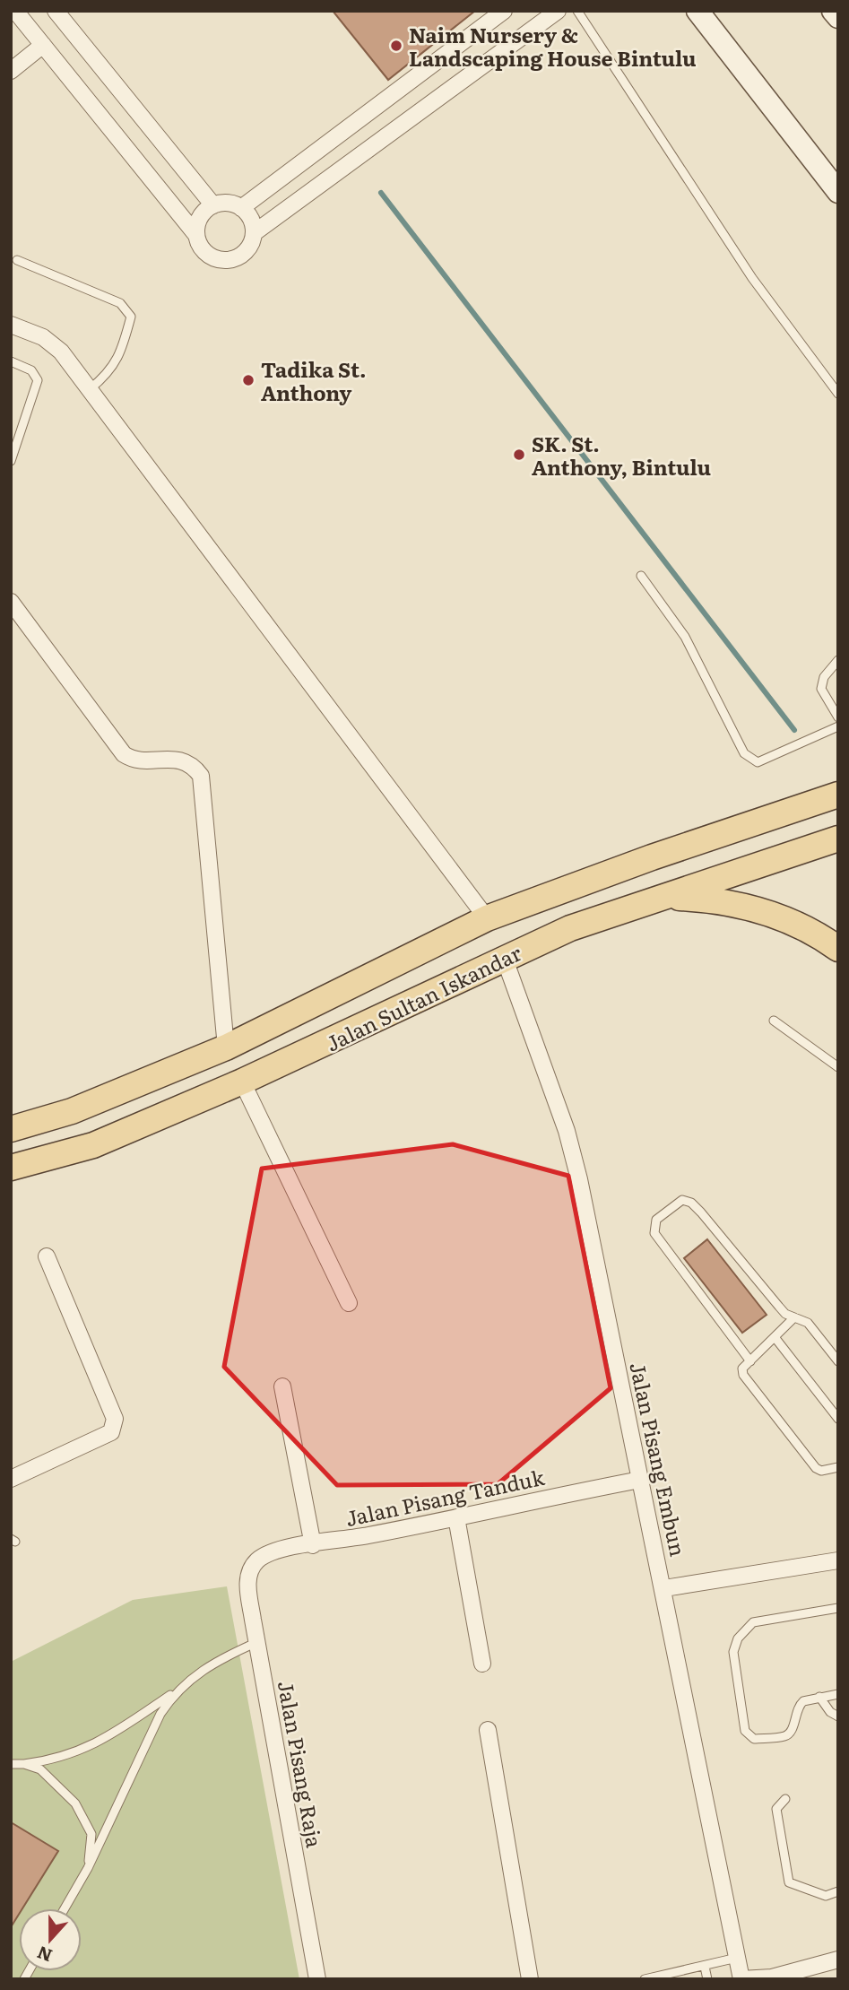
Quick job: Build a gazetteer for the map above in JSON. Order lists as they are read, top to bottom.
{
  "streets": {
    "main road": ["Jalan Sultan Iskandar"],
    "street": ["Jalan Pisang Embun", "Jalan Pisang Tanduk", "Jalan Pisang Raja"]
  },
  "crossings": [
    ["Jalan Sultan Iskandar", "Jalan Pisang Embun"],
    ["Jalan Pisang Embun", "Jalan Pisang Tanduk"],
    ["Jalan Pisang Tanduk", "Jalan Pisang Raja"]
  ],
  "places": ["Naim Nursery & Landscaping House Bintulu", "Tadika St. Anthony", "SK. St. Anthony, Bintulu"],
  "north": "bottom"
}
